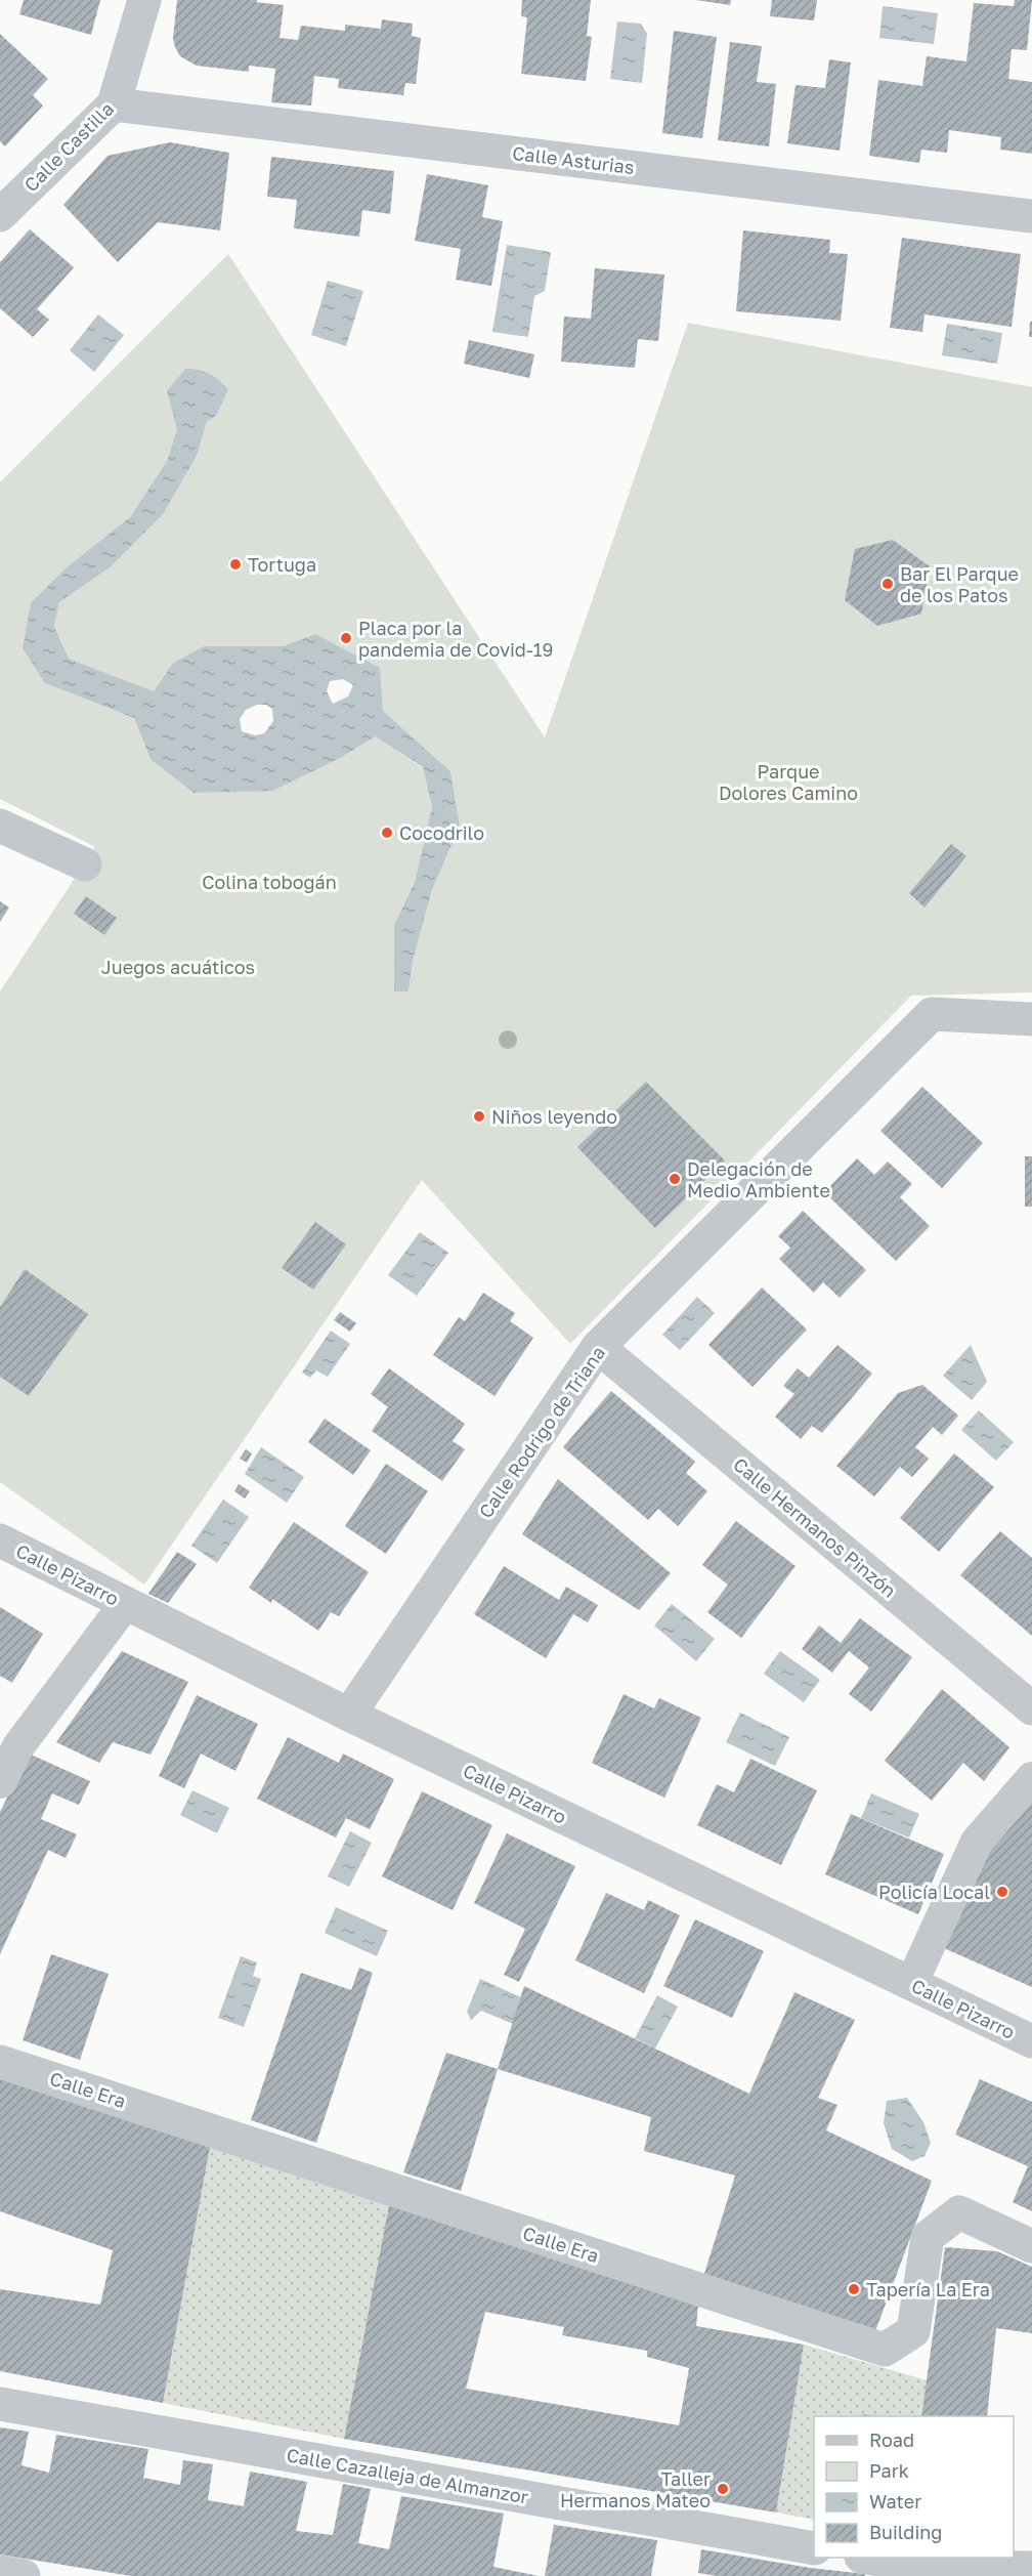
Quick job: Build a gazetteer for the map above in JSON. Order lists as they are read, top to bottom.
{
  "streets": {
    "street": [
      "Calle Castilla",
      "Calle Asturias",
      "Calle Rodrigo de Triana",
      "Calle Hermanos Pinzón",
      "Calle Pizarro",
      "Calle Era",
      "Calle Cazalleja de Almanzor"
    ]
  },
  "crossings": [
    ["Calle Castilla", "Calle Asturias"],
    ["Calle Rodrigo de Triana", "Calle Hermanos Pinzón"],
    ["Calle Rodrigo de Triana", "Calle Pizarro"]
  ],
  "parks": ["Parque Dolores Camino", "Colina tobogán", "Juegos acuáticos"],
  "places": [
    "Tortuga",
    "Bar El Parque de los Patos",
    "Placa por la pandemia de Covid-19",
    "Cocodrilo",
    "Niños leyendo",
    "Delegación de Medio Ambiente",
    "Policía Local",
    "Tapería La Era",
    "Taller Hermanos Mateo"
  ],
  "legend": [
    "Road",
    "Park",
    "Water",
    "Building"
  ]
}
